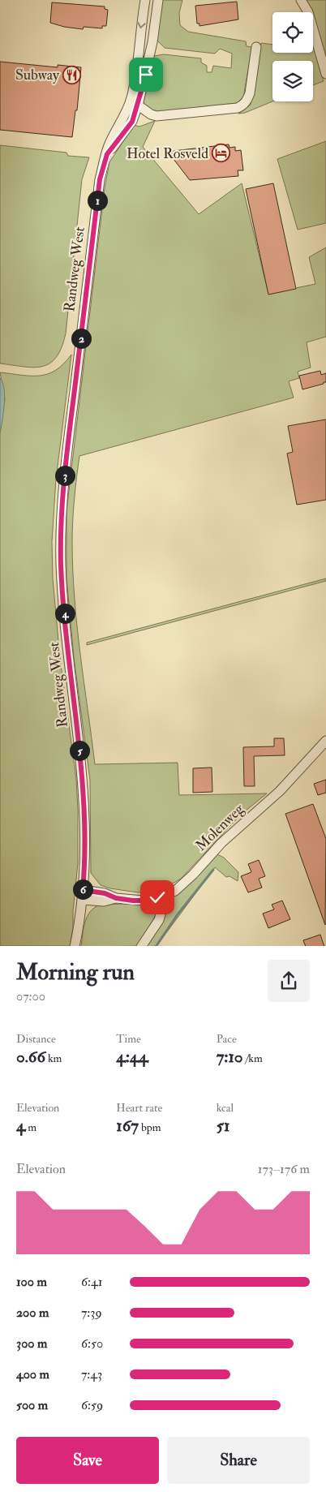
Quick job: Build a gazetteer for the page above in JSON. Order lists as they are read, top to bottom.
{
  "streets": {
    "street": ["Randweg West", "Molenweg"]
  },
  "crossings": [
    ["Randweg West", "Molenweg"]
  ],
  "places": {
    "restaurant": ["Subway"],
    "hotel": ["Hotel Rosveld"]
  },
  "page": {
    "pins": [
      "1",
      "2",
      "3",
      "4",
      "5",
      "6"
    ],
    "heading": ["Morning run", "07:00"],
    "stats": [
      ["Distance", "0.66 km"],
      ["Time", "4:44"],
      ["Pace", "7:10 /km"],
      ["Elevation", "4 m"],
      ["Heart rate", "167 bpm"],
      ["kcal", "51"]
    ],
    "chart": ["Elevation", "173–176 m"],
    "list": [
      {
        "name": "100 m",
        "note": "6:41"
      },
      {
        "name": "200 m",
        "note": "7:39"
      },
      {
        "name": "300 m",
        "note": "6:50"
      },
      {
        "name": "400 m",
        "note": "7:43"
      },
      {
        "name": "500 m",
        "note": "6:59"
      }
    ],
    "buttons": ["Save", "Share"]
  }
}
